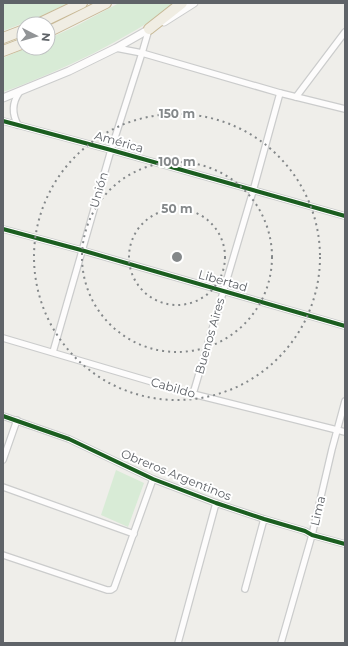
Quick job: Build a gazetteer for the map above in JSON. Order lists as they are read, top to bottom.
{
  "streets": {
    "street": [
      "América",
      "Unión",
      "Libertad",
      "Buenos Aires",
      "Cabildo",
      "Obreros Argentinos",
      "Lima"
    ]
  },
  "crossings": [
    ["América", "Unión"],
    ["América", "Buenos Aires"],
    ["Unión", "Libertad"],
    ["Unión", "Cabildo"],
    ["Libertad", "Buenos Aires"],
    ["Buenos Aires", "Cabildo"],
    ["Cabildo", "Lima"],
    ["Obreros Argentinos", "Lima"]
  ],
  "north": "right",
  "rings": ["150 m", "100 m", "50 m"]
}
